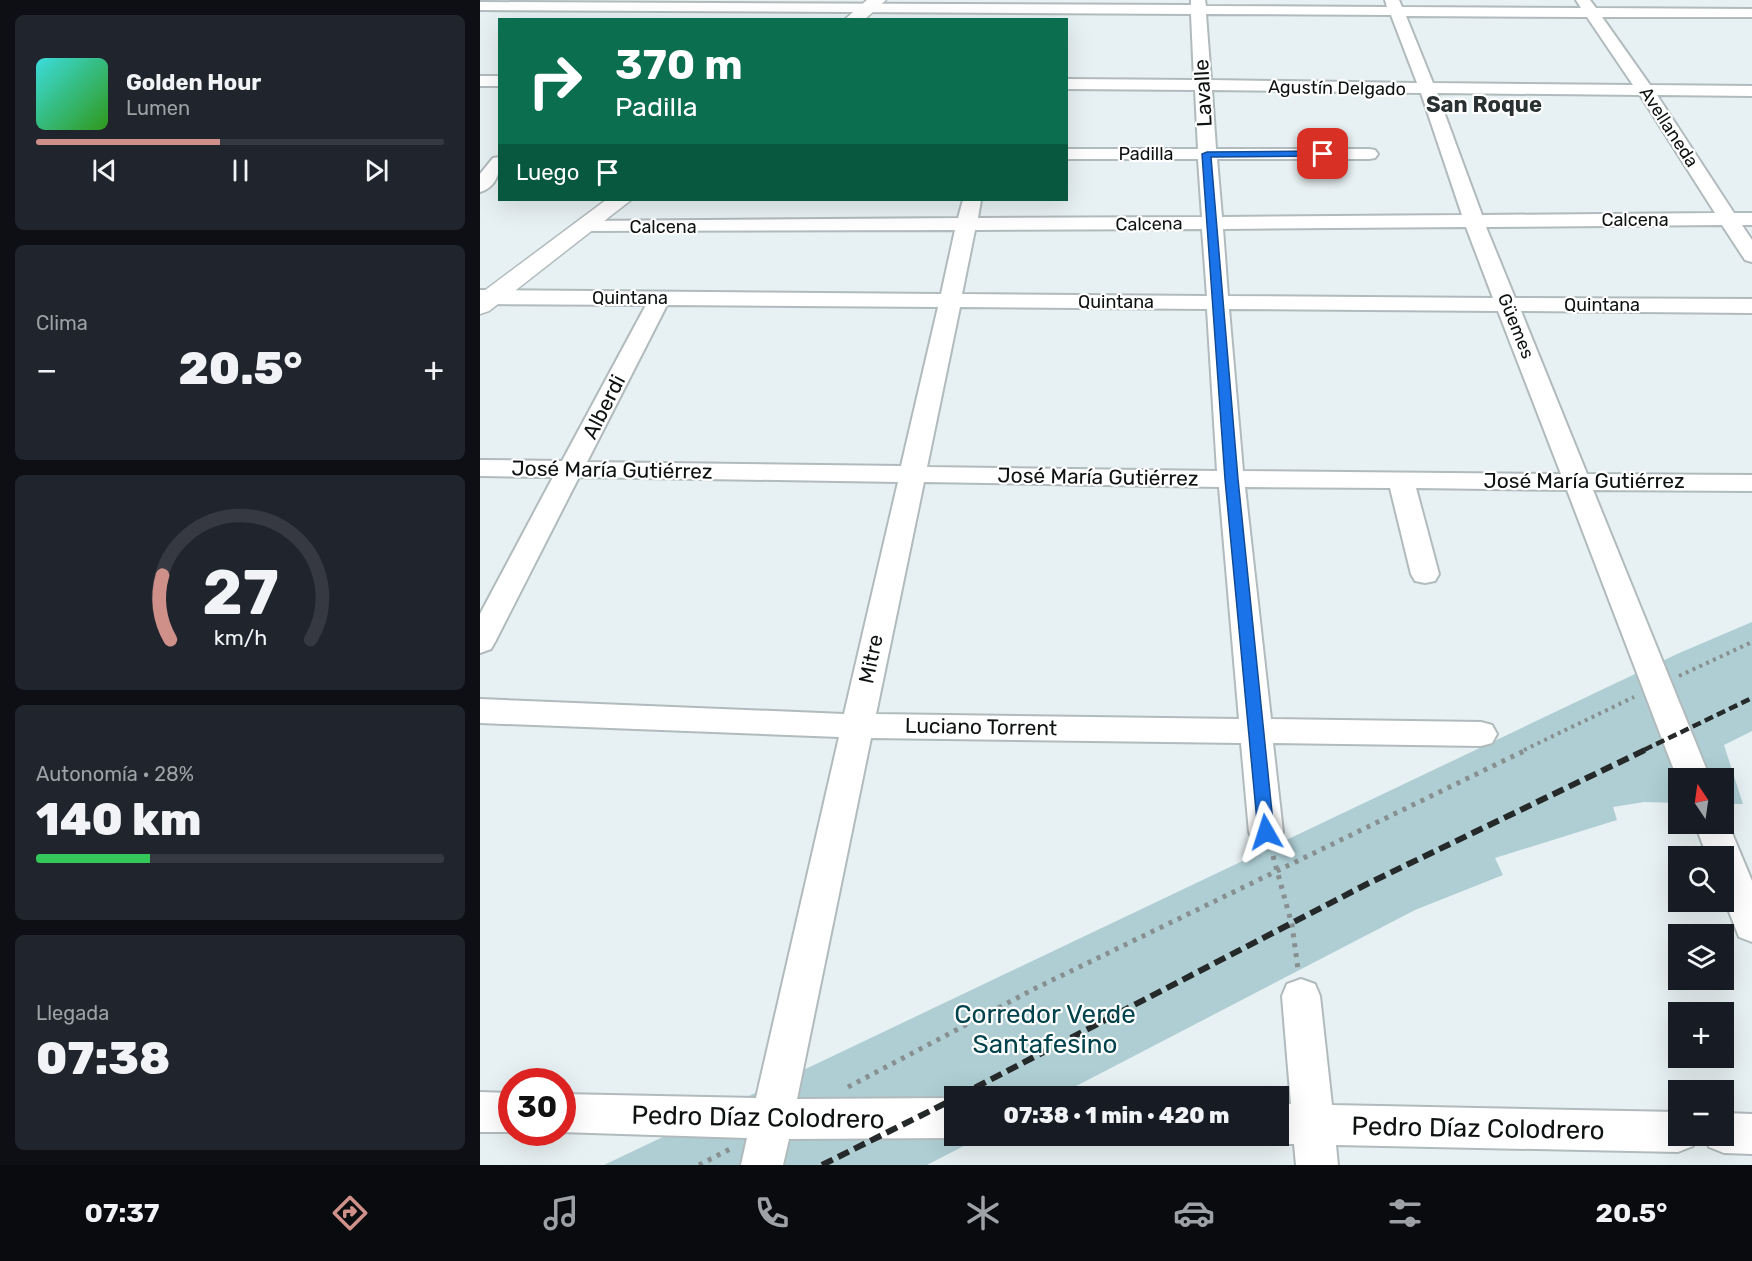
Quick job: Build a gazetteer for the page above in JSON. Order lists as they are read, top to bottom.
{
  "streets": {
    "street": [
      "Agustín Delgado",
      "Lavalle",
      "Avellaneda",
      "Padilla",
      "Calcena",
      "Quintana",
      "Güemes",
      "Alberdi",
      "José María Gutiérrez",
      "Mitre",
      "Luciano Torrent",
      "Pedro Díaz Colodrero"
    ]
  },
  "crossings": [
    ["Agustín Delgado", "Lavalle"],
    ["Agustín Delgado", "Avellaneda"],
    ["Agustín Delgado", "Güemes"],
    ["Lavalle", "Padilla"],
    ["Lavalle", "Calcena"],
    ["Lavalle", "Quintana"],
    ["Lavalle", "José María Gutiérrez"],
    ["Lavalle", "Luciano Torrent"],
    ["Avellaneda", "Calcena"],
    ["Calcena", "Güemes"],
    ["Calcena", "Mitre"],
    ["Quintana", "Güemes"],
    ["Quintana", "Alberdi"],
    ["Quintana", "Mitre"],
    ["Güemes", "José María Gutiérrez"],
    ["Alberdi", "José María Gutiérrez"],
    ["José María Gutiérrez", "Mitre"],
    ["Mitre", "Luciano Torrent"],
    ["Mitre", "Pedro Díaz Colodrero"]
  ],
  "districts": ["San Roque"],
  "parks": ["Corredor Verde Santafesino"],
  "north": "top",
  "page": {
    "turn": ["370 m", "Padilla"],
    "song": ["Golden Hour", "Lumen"],
    "then": "Luego",
    "tile": [
      "Clima",
      ["Autonomía · 28%", "140 km"],
      ["Llegada", "07:38"]
    ],
    "heat": ["−", "20.5°", "+"],
    "map_buttons": ["+", "−"],
    "limit": "30",
    "trip": "07:38 · 1 min · 420 m",
    "tabs": ["07:37", "20.5°"],
    "gauge": ["27", "km/h"]
  }
}
